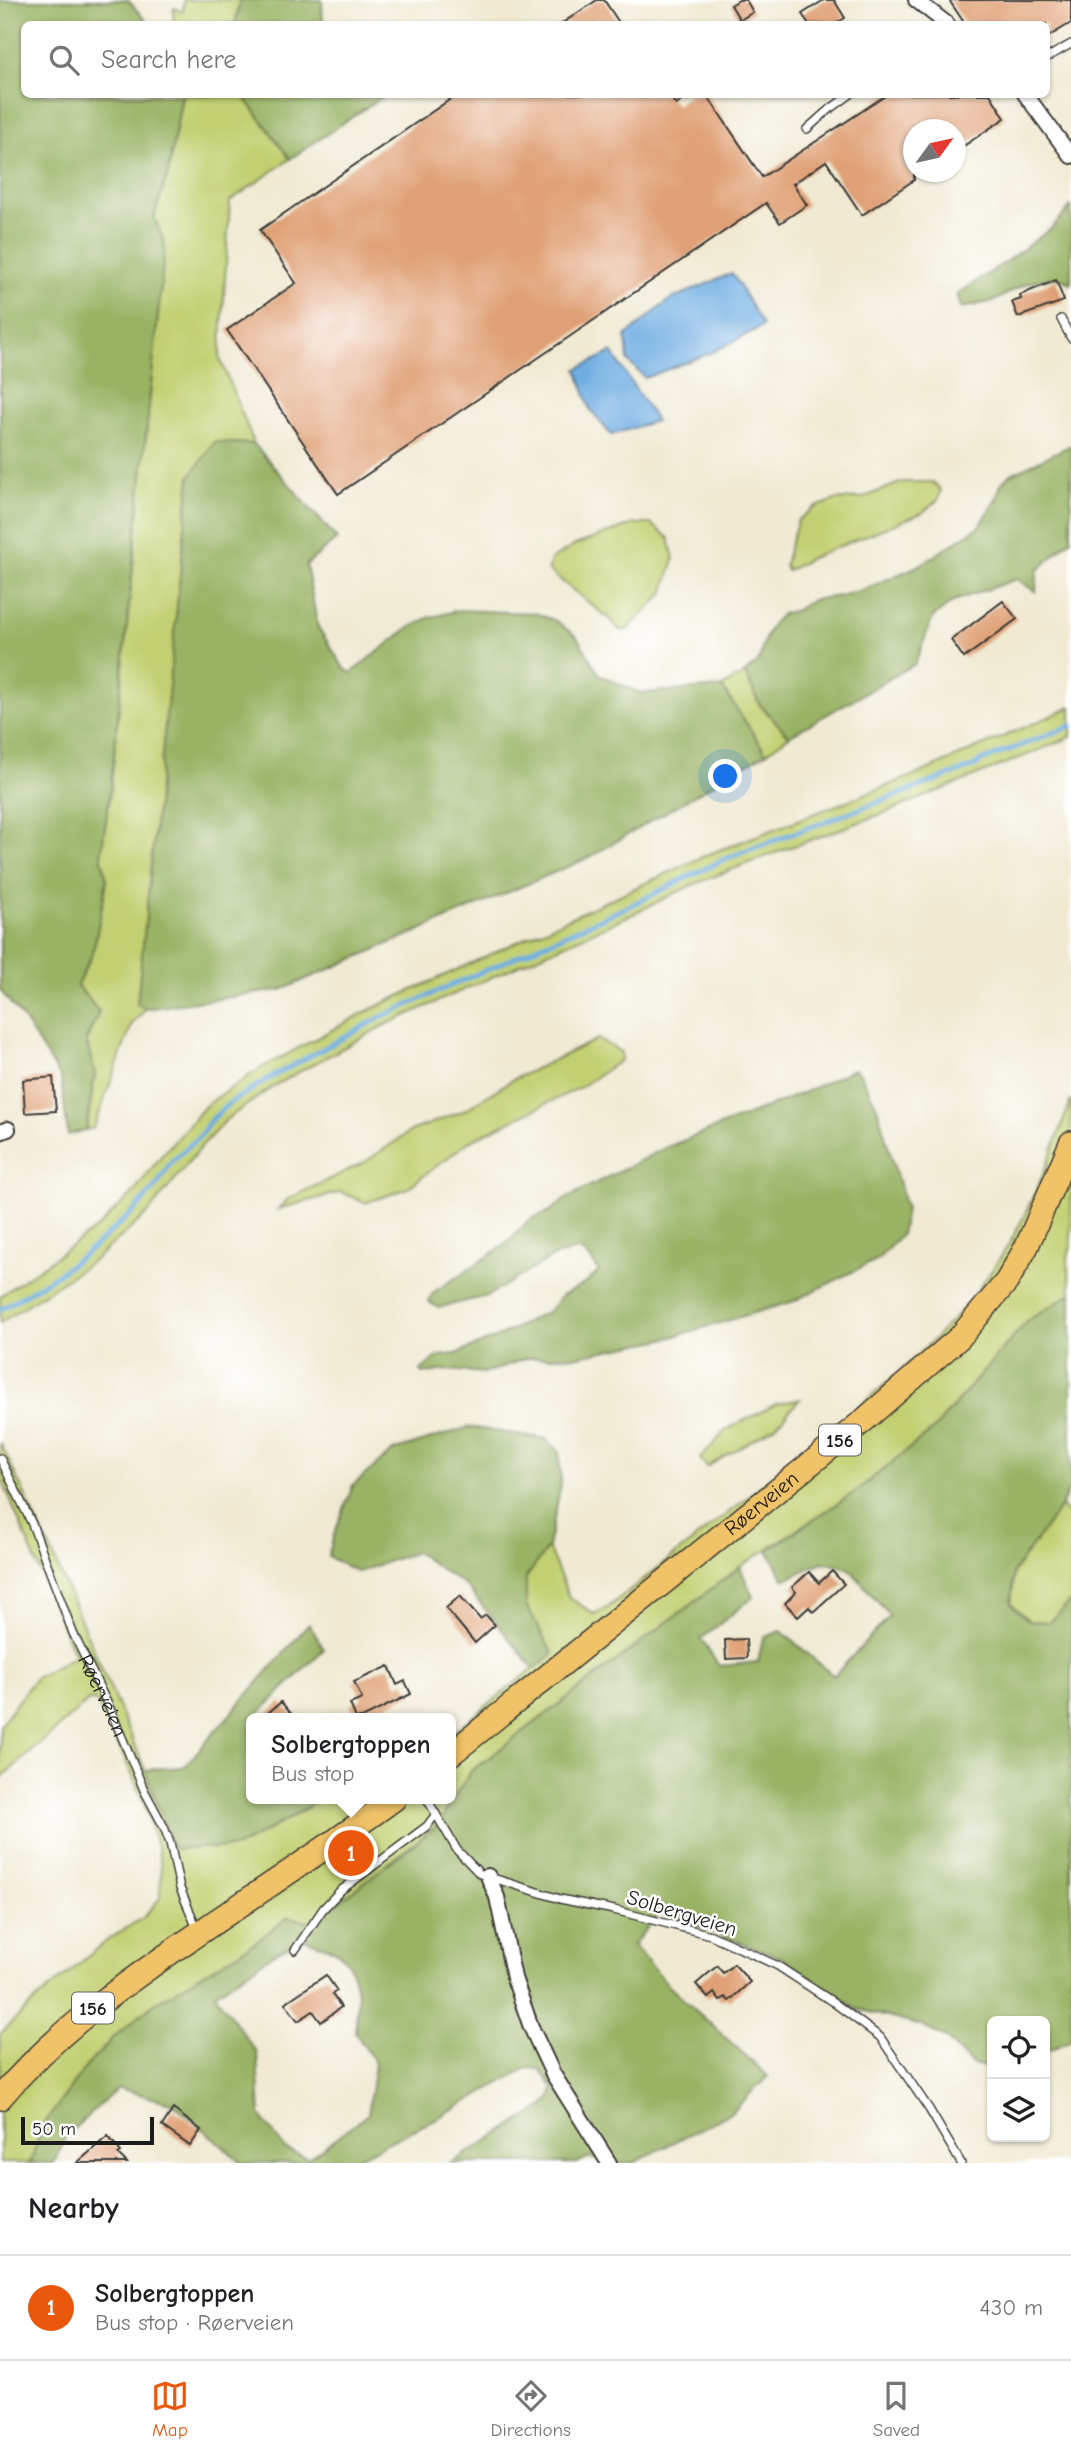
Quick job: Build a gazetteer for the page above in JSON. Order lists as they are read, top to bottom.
{
  "streets": {
    "main road": ["156", "Røerveien"],
    "lane": ["Solbergveien"]
  },
  "crossings": [
    ["156", "Røerveien"]
  ],
  "scale_bar": "50 m",
  "north": "top right",
  "page": {
    "search": "Search here",
    "popup": ["Solbergtoppen", "Bus stop"],
    "pins": "1",
    "scale": "50 m",
    "heading": "Nearby",
    "list": [
      {
        "mark": "1",
        "name": "Solbergtoppen",
        "note": "Bus stop · Røerveien",
        "value": "430 m"
      }
    ],
    "nav": ["Map", "Directions", "Saved"]
  }
}
